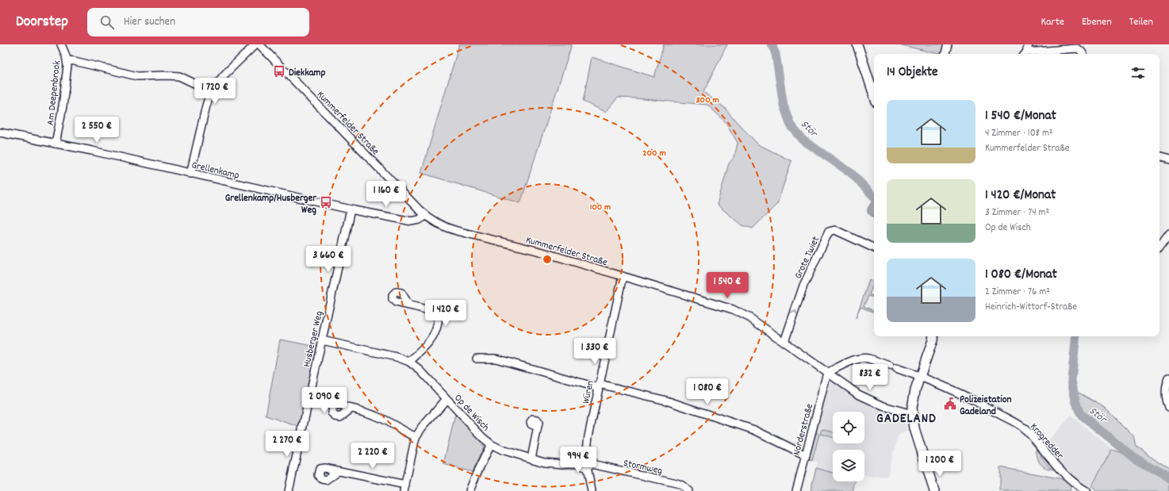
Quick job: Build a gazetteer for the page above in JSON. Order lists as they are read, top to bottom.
{
  "streets": {
    "street": [
      "Am Deepenbrook",
      "Kummerfelder Straße",
      "Grellenkamp",
      "Grote Twiet",
      "Husberger Weg",
      "Würen",
      "Op de Wisch",
      "Norderstraße",
      "Krogredder",
      "Stormweg"
    ]
  },
  "crossings": [
    ["Am Deepenbrook", "Grellenkamp"],
    ["Kummerfelder Straße", "Grellenkamp"],
    ["Kummerfelder Straße", "Grote Twiet"],
    ["Kummerfelder Straße", "Würen"],
    ["Kummerfelder Straße", "Norderstraße"],
    ["Kummerfelder Straße", "Krogredder"],
    ["Grellenkamp", "Husberger Weg"],
    ["Husberger Weg", "Op de Wisch"],
    ["Würen", "Op de Wisch"],
    ["Würen", "Stormweg"],
    ["Op de Wisch", "Stormweg"],
    ["Norderstraße", "Krogredder"]
  ],
  "districts": ["GADELAND"],
  "water": ["Stör"],
  "places": {
    "bus stop": ["Diekkamp", "Grellenkamp/Husberger Weg"],
    "public building": ["Polizeistation Gadeland"]
  },
  "page": {
    "header": "Doorstep",
    "search": "Hier suchen",
    "nav": ["Karte", "Ebenen", "Teilen"],
    "heading": "14 Objekte",
    "price": [
      "1 720 €",
      "2 550 €",
      "1 160 €",
      "3 660 €",
      "1 540 €",
      "1 420 €",
      "1 330 €",
      "832 €",
      "1 080 €",
      "2 090 €",
      "2 270 €",
      "2 220 €",
      "994 €",
      "1 200 €"
    ],
    "list": [
      {
        "name": "1 540 €/Monat",
        "note": "4 Zimmer · 108 m² · Kummerfelder Straße"
      },
      {
        "name": "1 420 €/Monat",
        "note": "3 Zimmer · 74 m² · Op de Wisch"
      },
      {
        "name": "1 080 €/Monat",
        "note": "2 Zimmer · 76 m² · Heinrich-Wittorf-Straße"
      }
    ]
  },
  "rings": ["300 m", "200 m", "100 m"]
}
